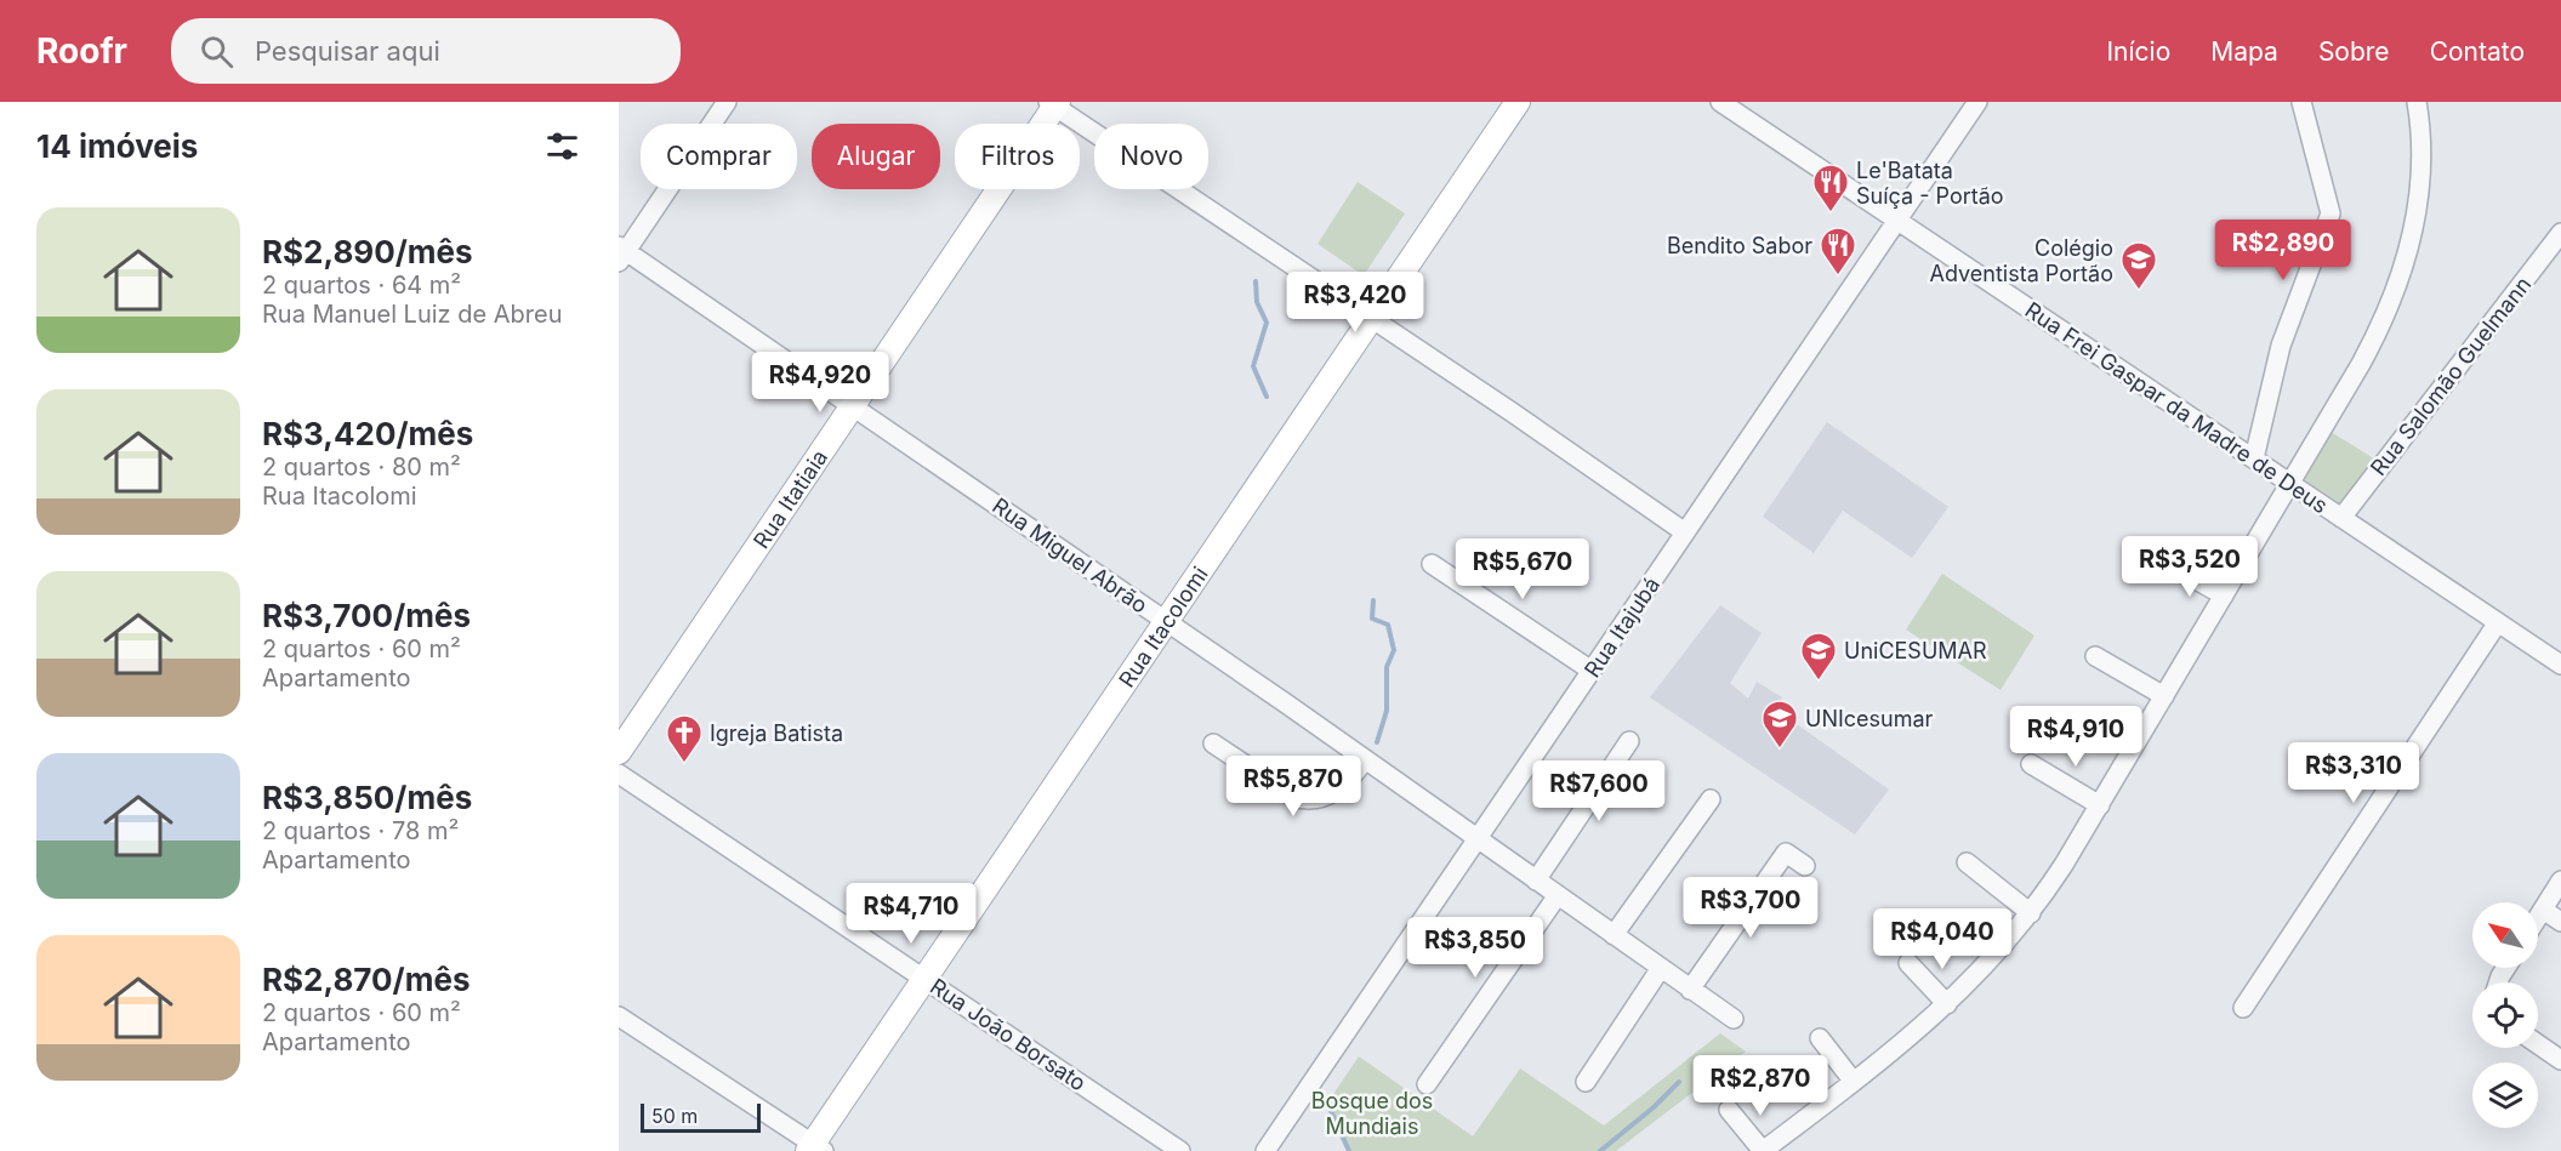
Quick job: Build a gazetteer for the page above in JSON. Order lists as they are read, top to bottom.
{
  "streets": {
    "main road": ["Rua Itatiaia", "Rua Itacolomi"],
    "street": [
      "Rua Salomão Guelmann",
      "Rua Frei Gaspar da Madre de Deus",
      "Rua Miguel Abrão",
      "Rua Itajubá",
      "Rua João Borsato"
    ]
  },
  "crossings": [
    ["Rua Salomão Guelmann", "Rua Frei Gaspar da Madre de Deus"],
    ["Rua Frei Gaspar da Madre de Deus", "Rua Itajubá"],
    ["Rua Itatiaia", "Rua Miguel Abrão"],
    ["Rua Miguel Abrão", "Rua Itacolomi"],
    ["Rua Miguel Abrão", "Rua Itajubá"],
    ["Rua Itacolomi", "Rua João Borsato"]
  ],
  "parks": ["Bosque dos Mundiais"],
  "places": {
    "restaurant": ["Le'Batata Suíça - Portão", "Bendito Sabor"],
    "school or university": ["Colégio Adventista Portão", "UniCESUMAR", "UNIcesumar"],
    "church": ["Igreja Batista"]
  },
  "scale_bar": "50 m",
  "north": "top left",
  "page": {
    "header": "Roofr",
    "search": "Pesquisar aqui",
    "nav": [
      "Início",
      "Mapa",
      "Sobre",
      "Contato"
    ],
    "heading": "14 imóveis",
    "chip": [
      "Comprar",
      "Alugar",
      "Filtros",
      "Novo"
    ],
    "list": [
      {
        "name": "R$2,890/mês",
        "note": "2 quartos · 64 m² · Rua Manuel Luiz de Abreu"
      },
      {
        "name": "R$3,420/mês",
        "note": "2 quartos · 80 m² · Rua Itacolomi"
      },
      {
        "name": "R$3,700/mês",
        "note": "2 quartos · 60 m² · Apartamento"
      },
      {
        "name": "R$3,850/mês",
        "note": "2 quartos · 78 m² · Apartamento"
      },
      {
        "name": "R$2,870/mês",
        "note": "2 quartos · 60 m² · Apartamento"
      }
    ],
    "price": [
      "R$2,890",
      "R$3,420",
      "R$4,920",
      "R$3,520",
      "R$5,670",
      "R$4,910",
      "R$3,310",
      "R$5,870",
      "R$7,600",
      "R$3,700",
      "R$4,710",
      "R$4,040",
      "R$3,850",
      "R$2,870"
    ],
    "scale": "50 m"
  }
}
